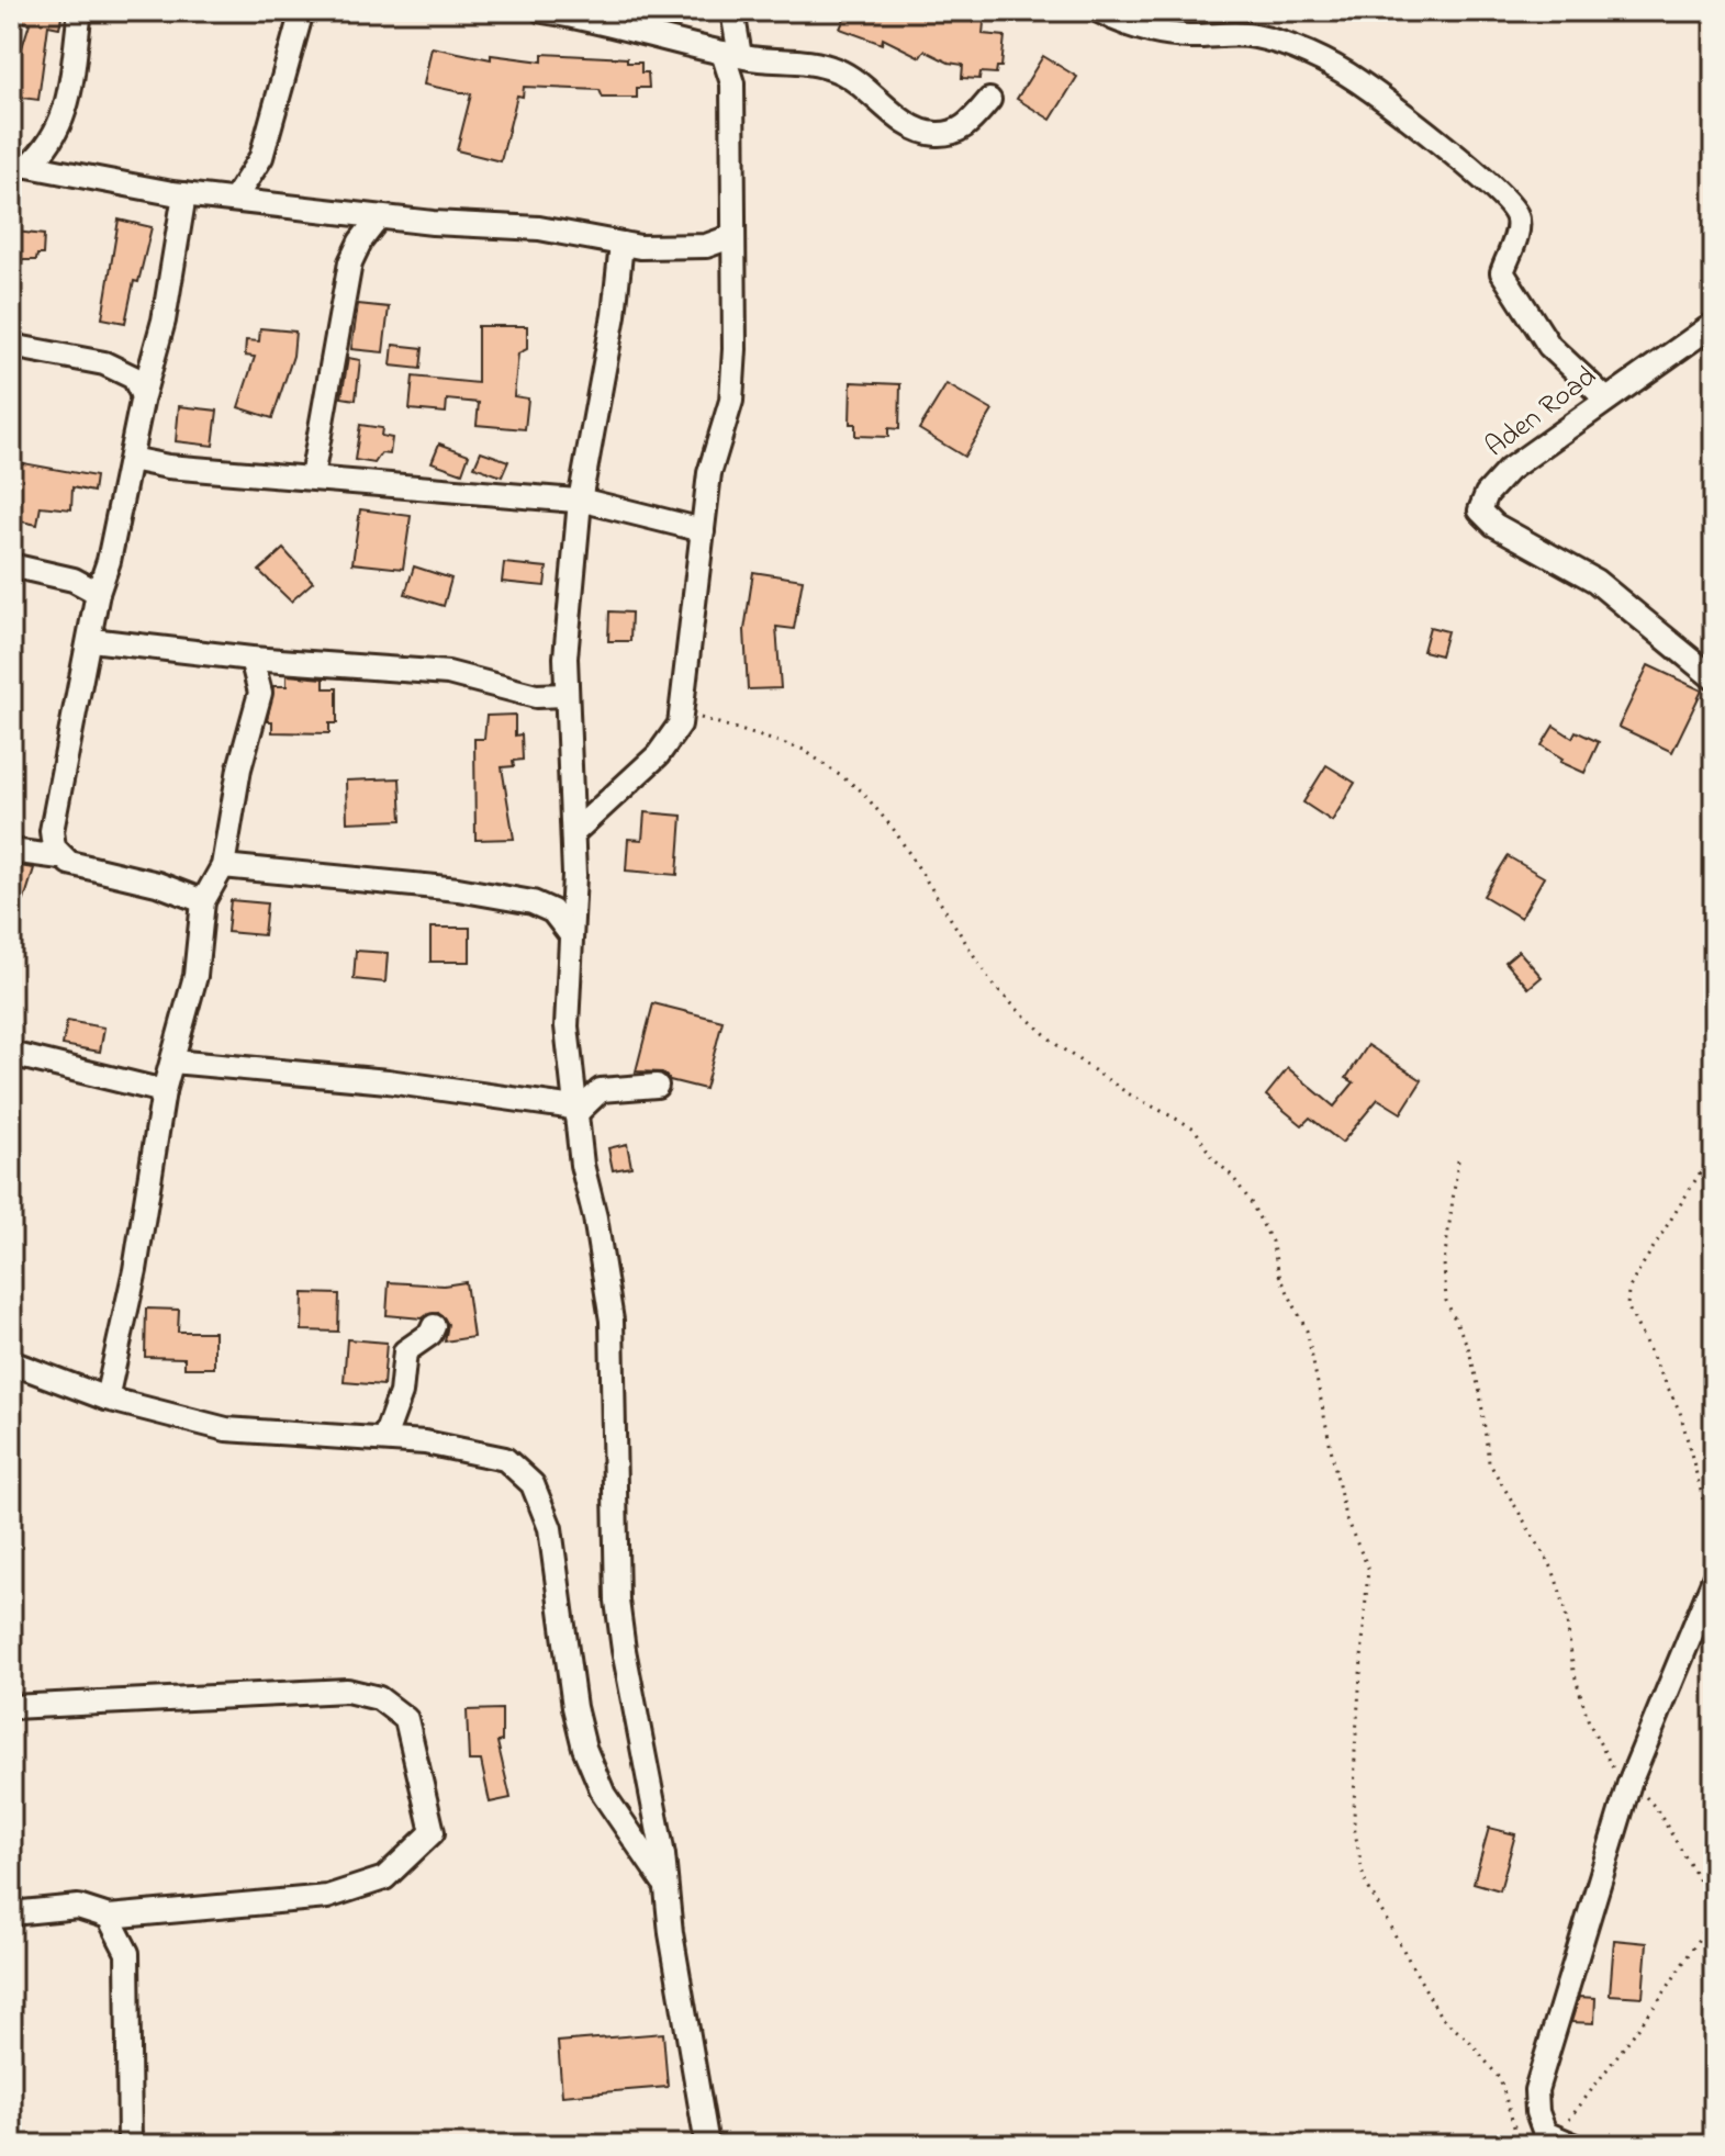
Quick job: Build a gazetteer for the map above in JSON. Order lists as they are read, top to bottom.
{
  "streets": {
    "street": ["Aden Road"]
  }
}
